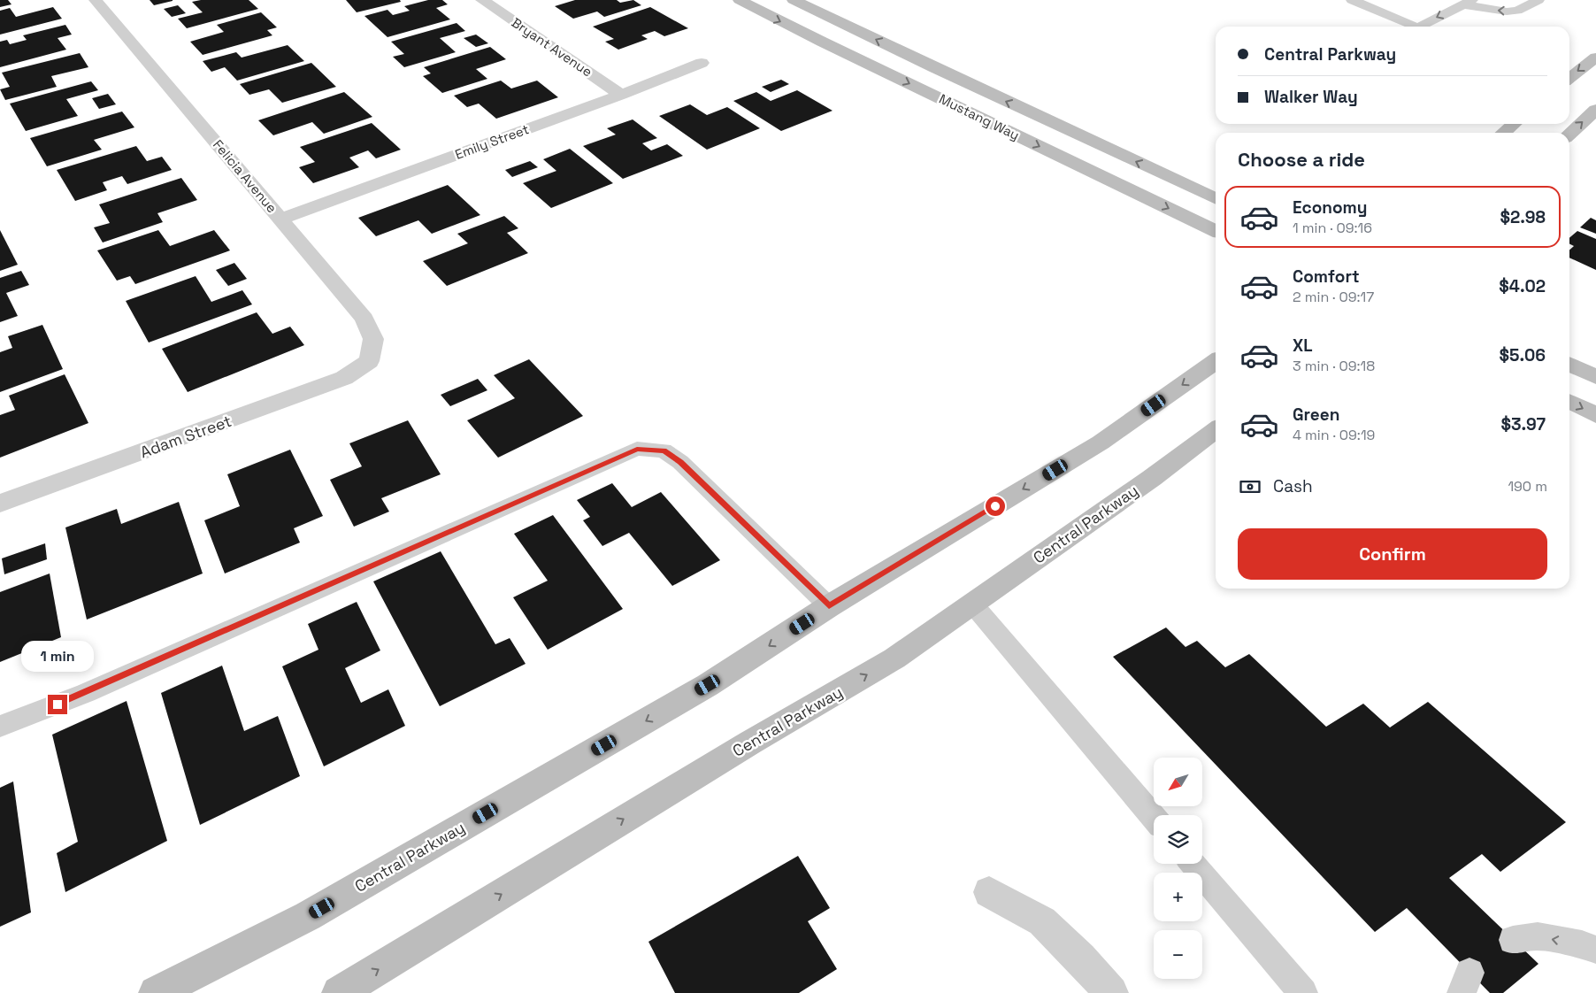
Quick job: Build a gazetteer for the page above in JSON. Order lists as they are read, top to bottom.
{
  "streets": {
    "main road": ["Mustang Way", "Central Parkway"],
    "street": [
      "Bryant Avenue",
      "Emily Street",
      "Felicia Avenue",
      "Adam Street"
    ]
  },
  "crossings": [
    ["Bryant Avenue", "Emily Street"],
    ["Emily Street", "Felicia Avenue"],
    ["Felicia Avenue", "Adam Street"]
  ],
  "north": "bottom left",
  "page": {
    "banner": ["Central Parkway", "Walker Way"],
    "heading": "Choose a ride",
    "list": [
      {
        "name": "Economy",
        "note": "1 min · 09:16",
        "value": "$2.98"
      },
      {
        "name": "Comfort",
        "note": "2 min · 09:17",
        "value": "$4.02"
      },
      {
        "name": "XL",
        "note": "3 min · 09:18",
        "value": "$5.06"
      },
      {
        "name": "Green",
        "note": "4 min · 09:19",
        "value": "$3.97"
      }
    ],
    "pay": ["Cash", "190 m"],
    "buttons": "Confirm",
    "bubble": "1 min",
    "map_buttons": ["+", "−"]
  }
}
